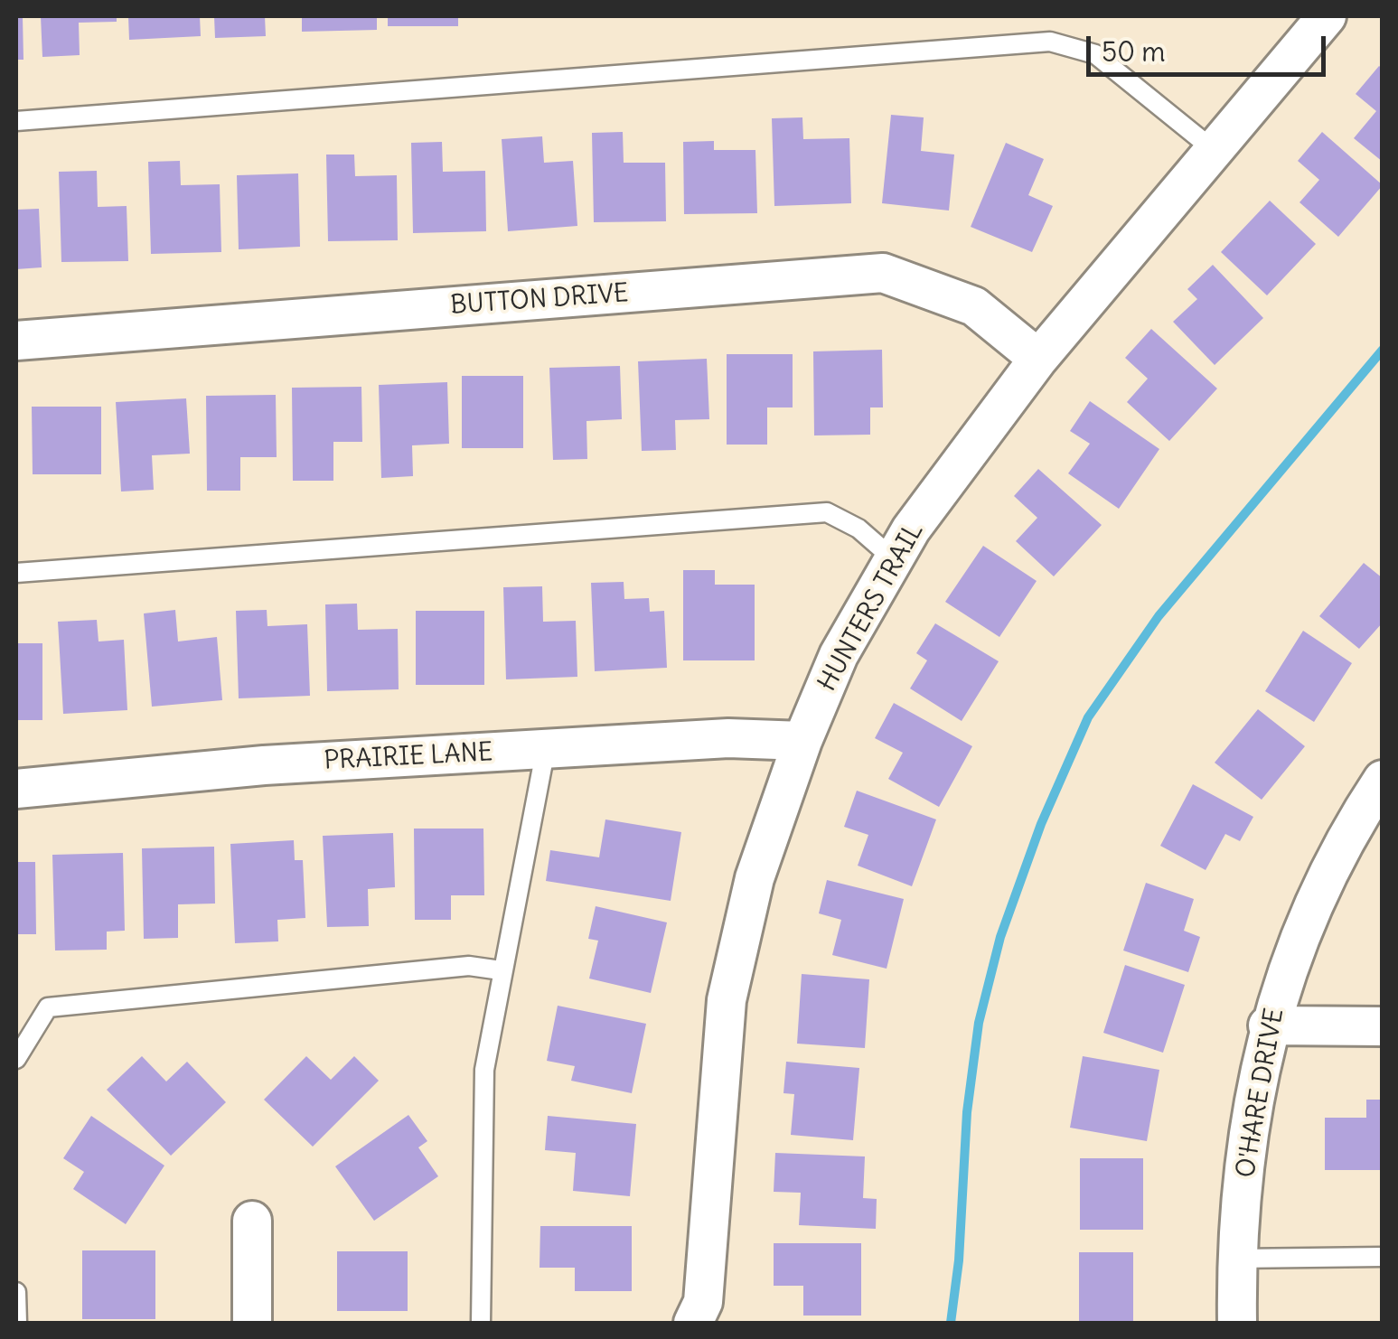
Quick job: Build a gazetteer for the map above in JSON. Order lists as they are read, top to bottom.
{
  "streets": {
    "street": [
      "BUTTON DRIVE",
      "HUNTERS TRAIL",
      "PRAIRIE LANE",
      "O'HARE DRIVE"
    ]
  },
  "crossings": [
    ["BUTTON DRIVE", "HUNTERS TRAIL"],
    ["HUNTERS TRAIL", "PRAIRIE LANE"]
  ],
  "scale_bar": "50 m"
}
